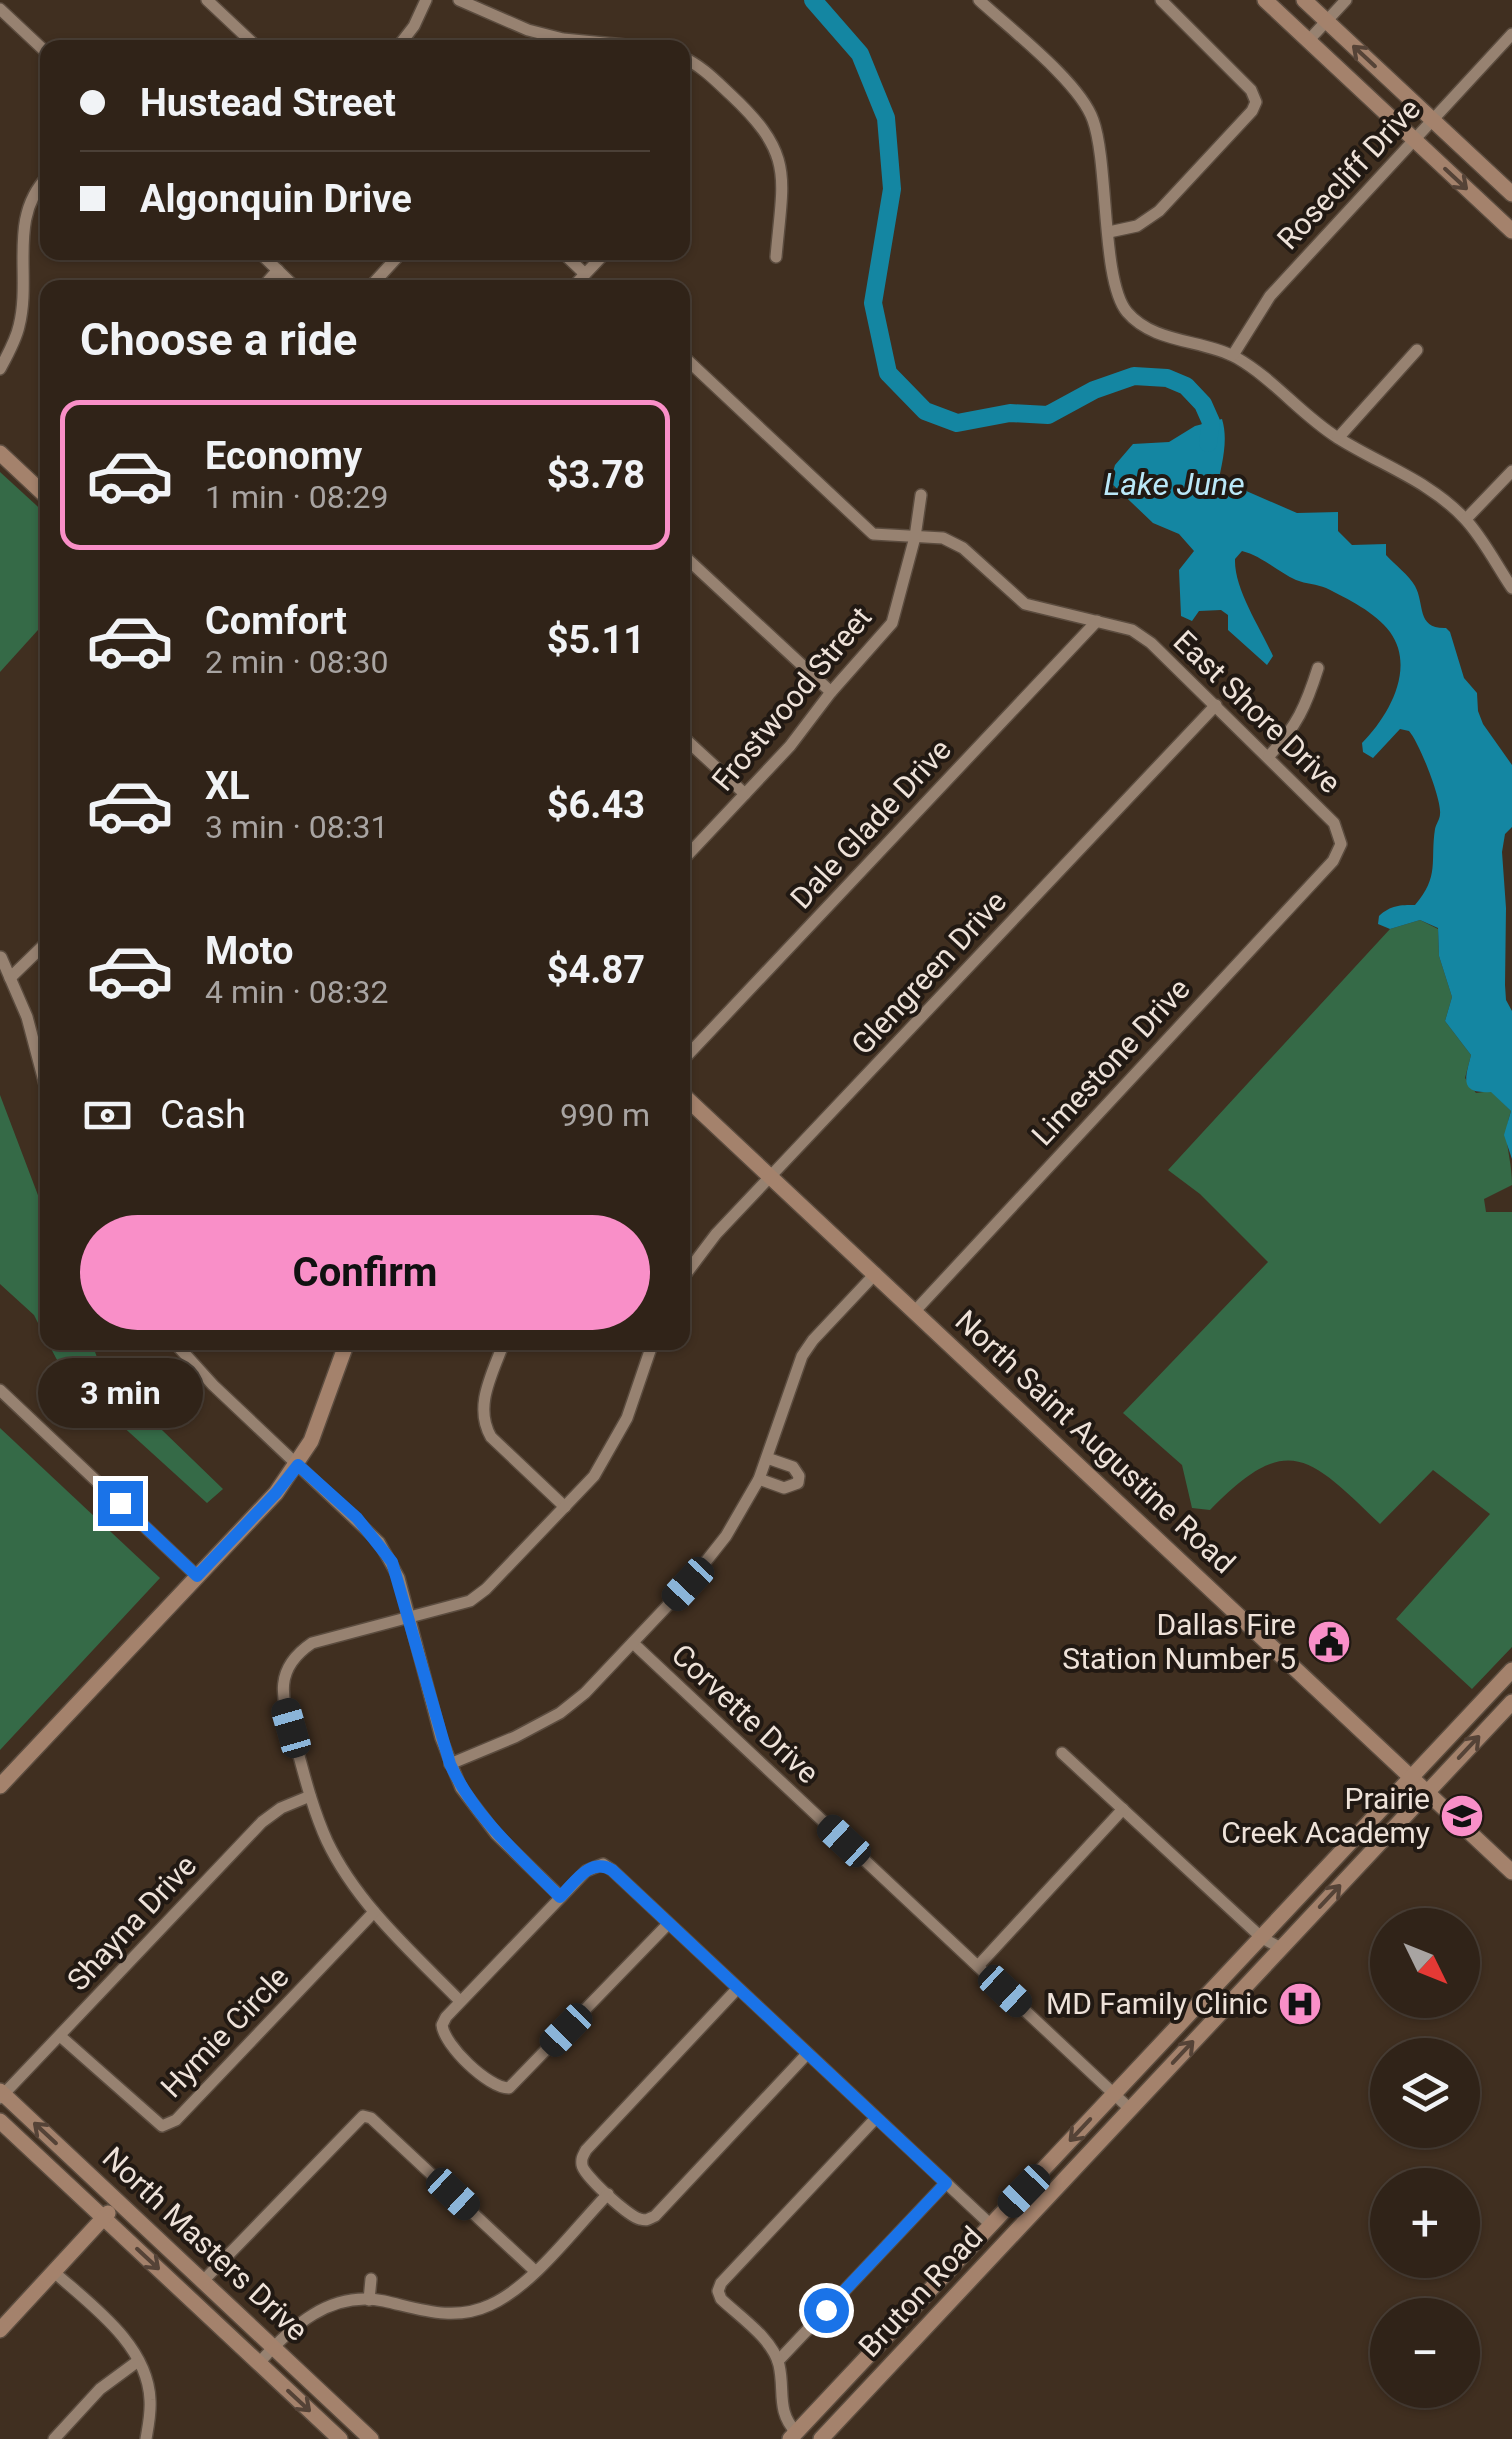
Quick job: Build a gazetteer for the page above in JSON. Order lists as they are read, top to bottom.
{
  "streets": {
    "main road": ["North Saint Augustine Road", "North Masters Drive", "Bruton Road"],
    "street": [
      "Rosecliff Drive",
      "Frostwood Street",
      "East Shore Drive",
      "Dale Glade Drive",
      "Glengreen Drive",
      "Limestone Drive",
      "Corvette Drive",
      "Shayna Drive",
      "Hymie Circle"
    ]
  },
  "crossings": [
    ["Frostwood Street", "East Shore Drive"],
    ["East Shore Drive", "Dale Glade Drive"],
    ["East Shore Drive", "Glengreen Drive"],
    ["East Shore Drive", "Limestone Drive"],
    ["Glengreen Drive", "North Saint Augustine Road"],
    ["Limestone Drive", "North Saint Augustine Road"],
    ["North Saint Augustine Road", "Bruton Road"],
    ["Corvette Drive", "Bruton Road"],
    ["Shayna Drive", "Hymie Circle"],
    ["Shayna Drive", "North Masters Drive"]
  ],
  "water": ["Lake June"],
  "places": {
    "public building": ["Dallas Fire Station Number 5"],
    "school or university": ["Prairie Creek Academy"],
    "hospital": ["MD Family Clinic"]
  },
  "north": "bottom right",
  "page": {
    "banner": ["Hustead Street", "Algonquin Drive"],
    "heading": "Choose a ride",
    "list": [
      {
        "name": "Economy",
        "note": "1 min · 08:29",
        "value": "$3.78"
      },
      {
        "name": "Comfort",
        "note": "2 min · 08:30",
        "value": "$5.11"
      },
      {
        "name": "XL",
        "note": "3 min · 08:31",
        "value": "$6.43"
      },
      {
        "name": "Moto",
        "note": "4 min · 08:32",
        "value": "$4.87"
      }
    ],
    "pay": ["Cash", "990 m"],
    "buttons": "Confirm",
    "bubble": "3 min",
    "map_buttons": ["+", "−"]
  }
}
